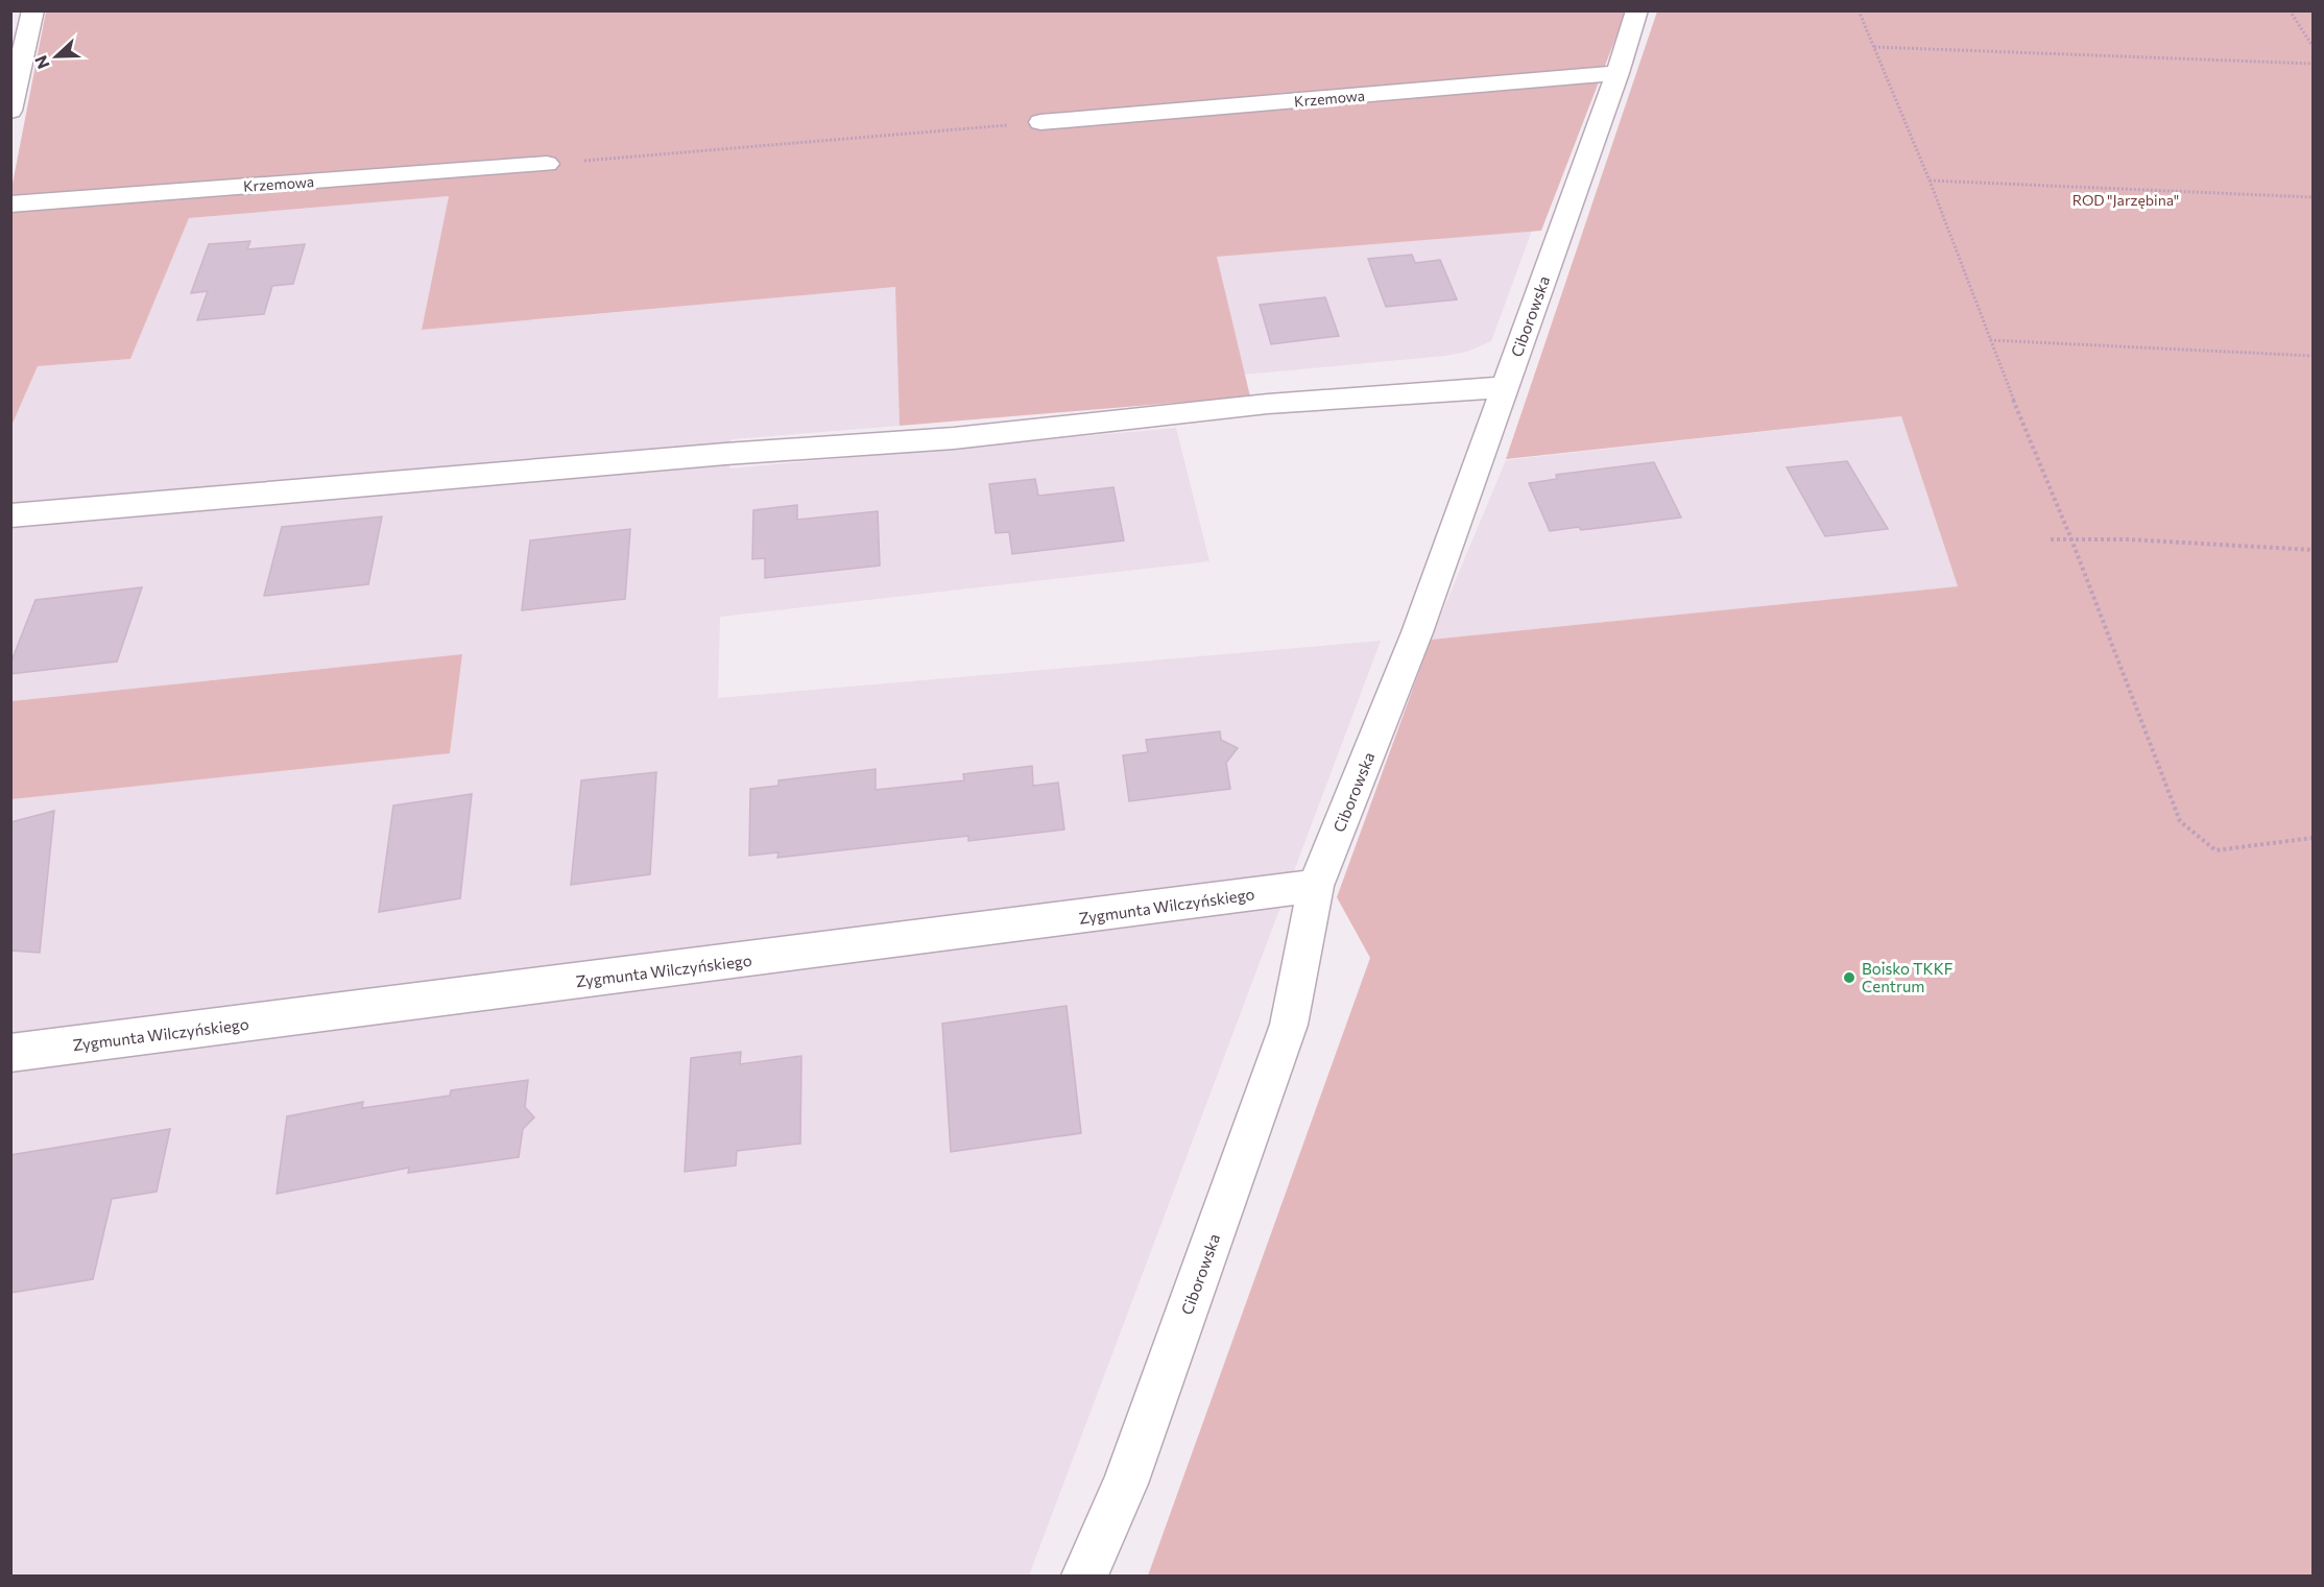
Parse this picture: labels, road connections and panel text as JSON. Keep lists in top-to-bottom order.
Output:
{
  "streets": {
    "street": ["Krzemowa", "Ciborowska", "Zygmunta Wilczyńskiego"]
  },
  "crossings": [
    ["Krzemowa", "Ciborowska"],
    ["Ciborowska", "Zygmunta Wilczyńskiego"]
  ],
  "parks": ["ROD \"Jarzębina\""],
  "places": ["Boisko TKKF Centrum"],
  "north": "left"
}
